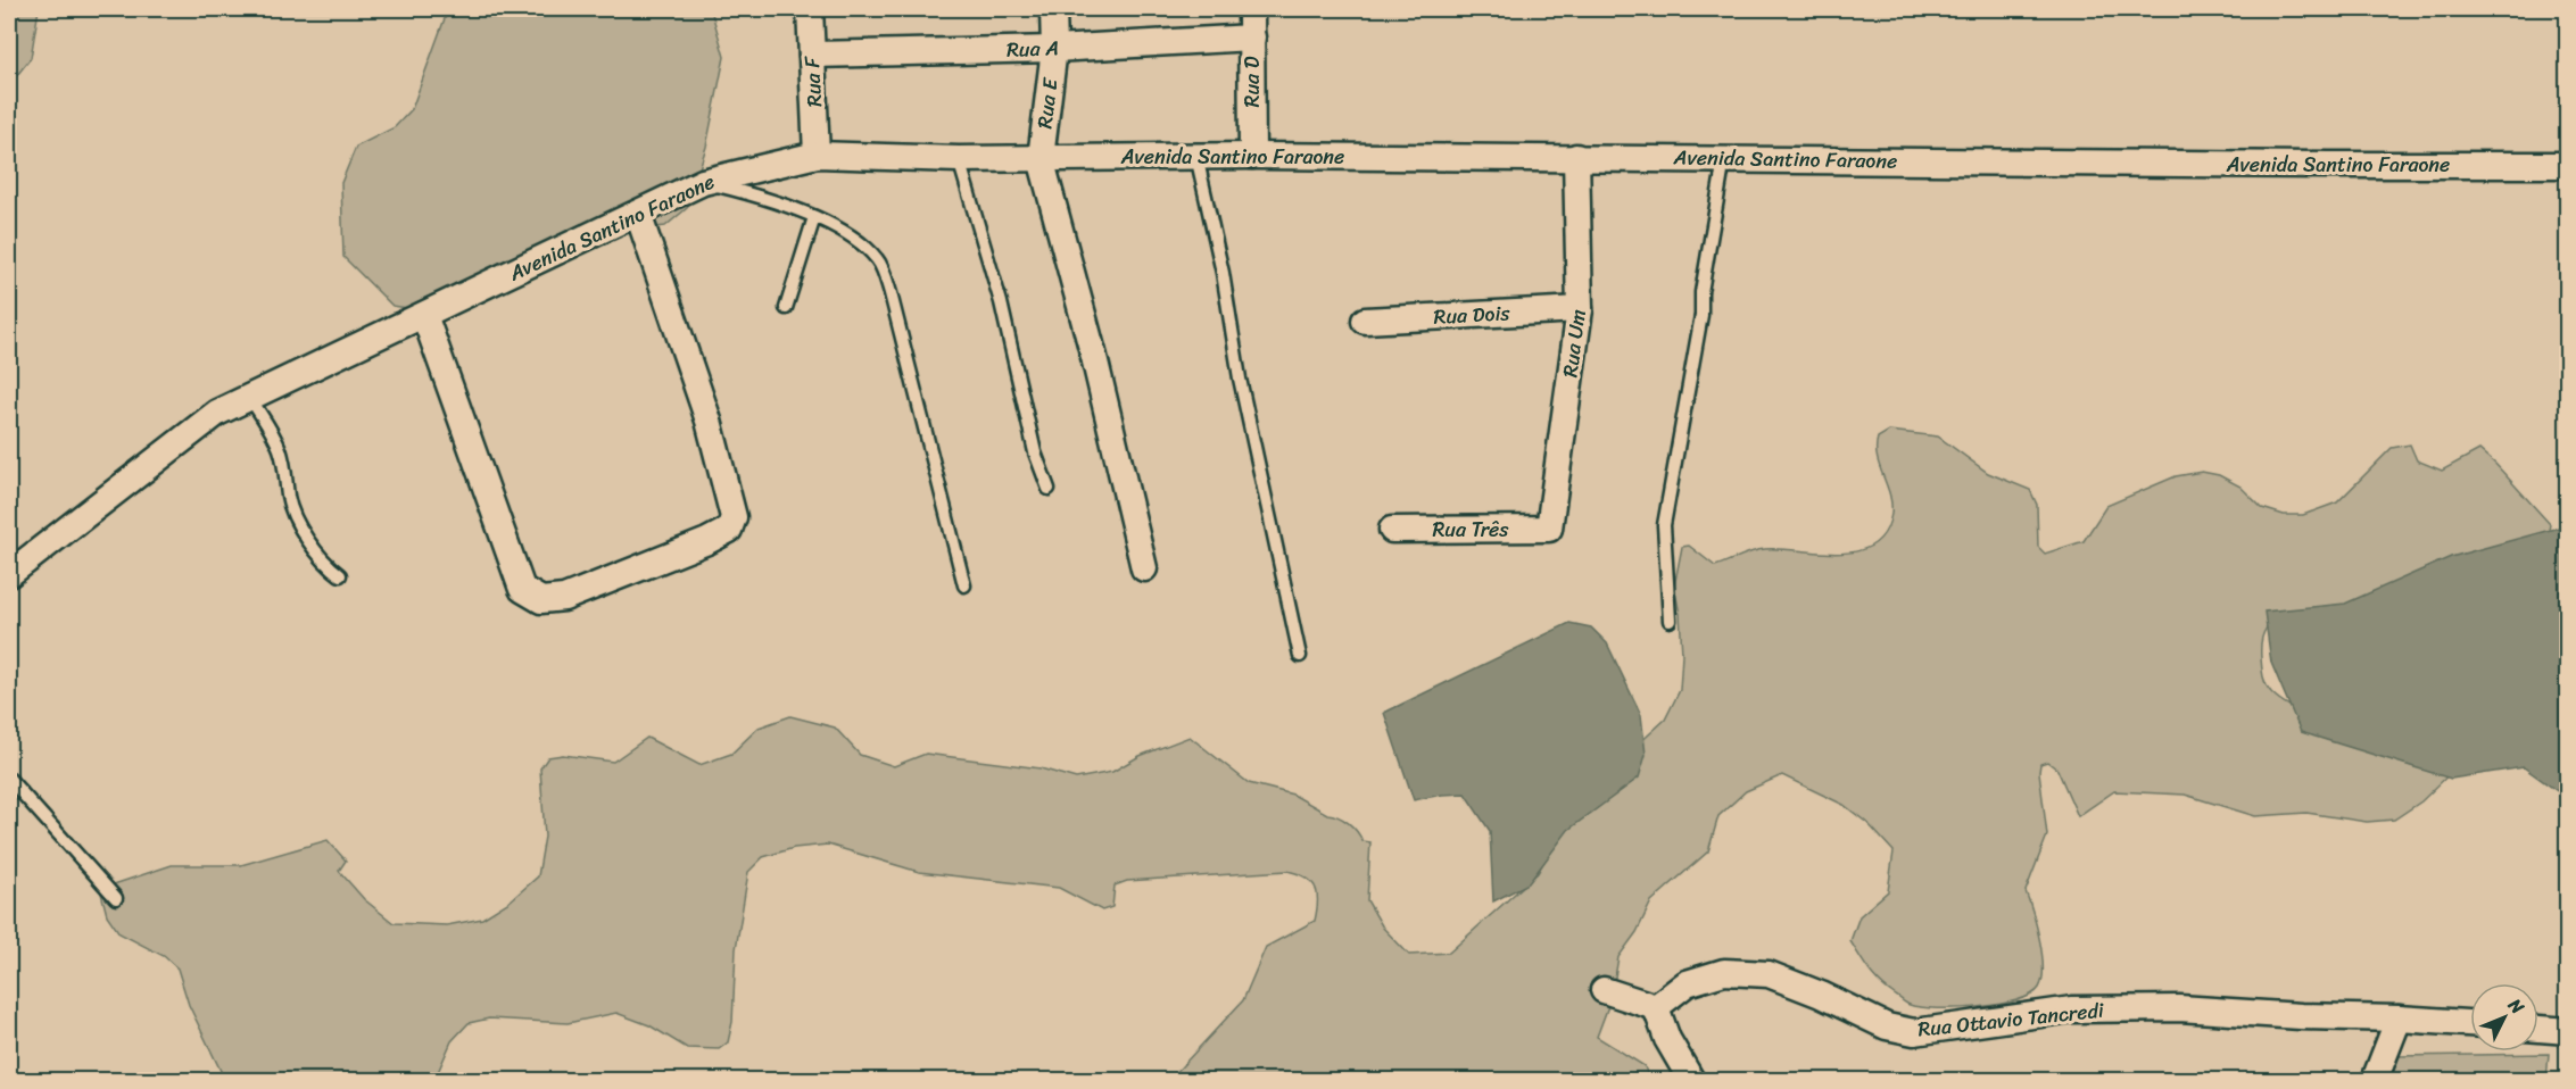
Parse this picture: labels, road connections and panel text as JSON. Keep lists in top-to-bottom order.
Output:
{
  "streets": {
    "street": [
      "Rua A",
      "Rua F",
      "Rua D",
      "Rua E",
      "Avenida Santino Faraone",
      "Rua Dois",
      "Rua Um",
      "Rua Três",
      "Rua Ottavio Tancredi"
    ]
  },
  "crossings": [
    ["Rua A", "Rua F"],
    ["Rua A", "Rua D"],
    ["Rua A", "Rua E"],
    ["Rua F", "Avenida Santino Faraone"],
    ["Rua D", "Avenida Santino Faraone"],
    ["Rua E", "Avenida Santino Faraone"],
    ["Avenida Santino Faraone", "Rua Um"],
    ["Rua Dois", "Rua Um"],
    ["Rua Um", "Rua Três"]
  ],
  "north": "top right"
}
